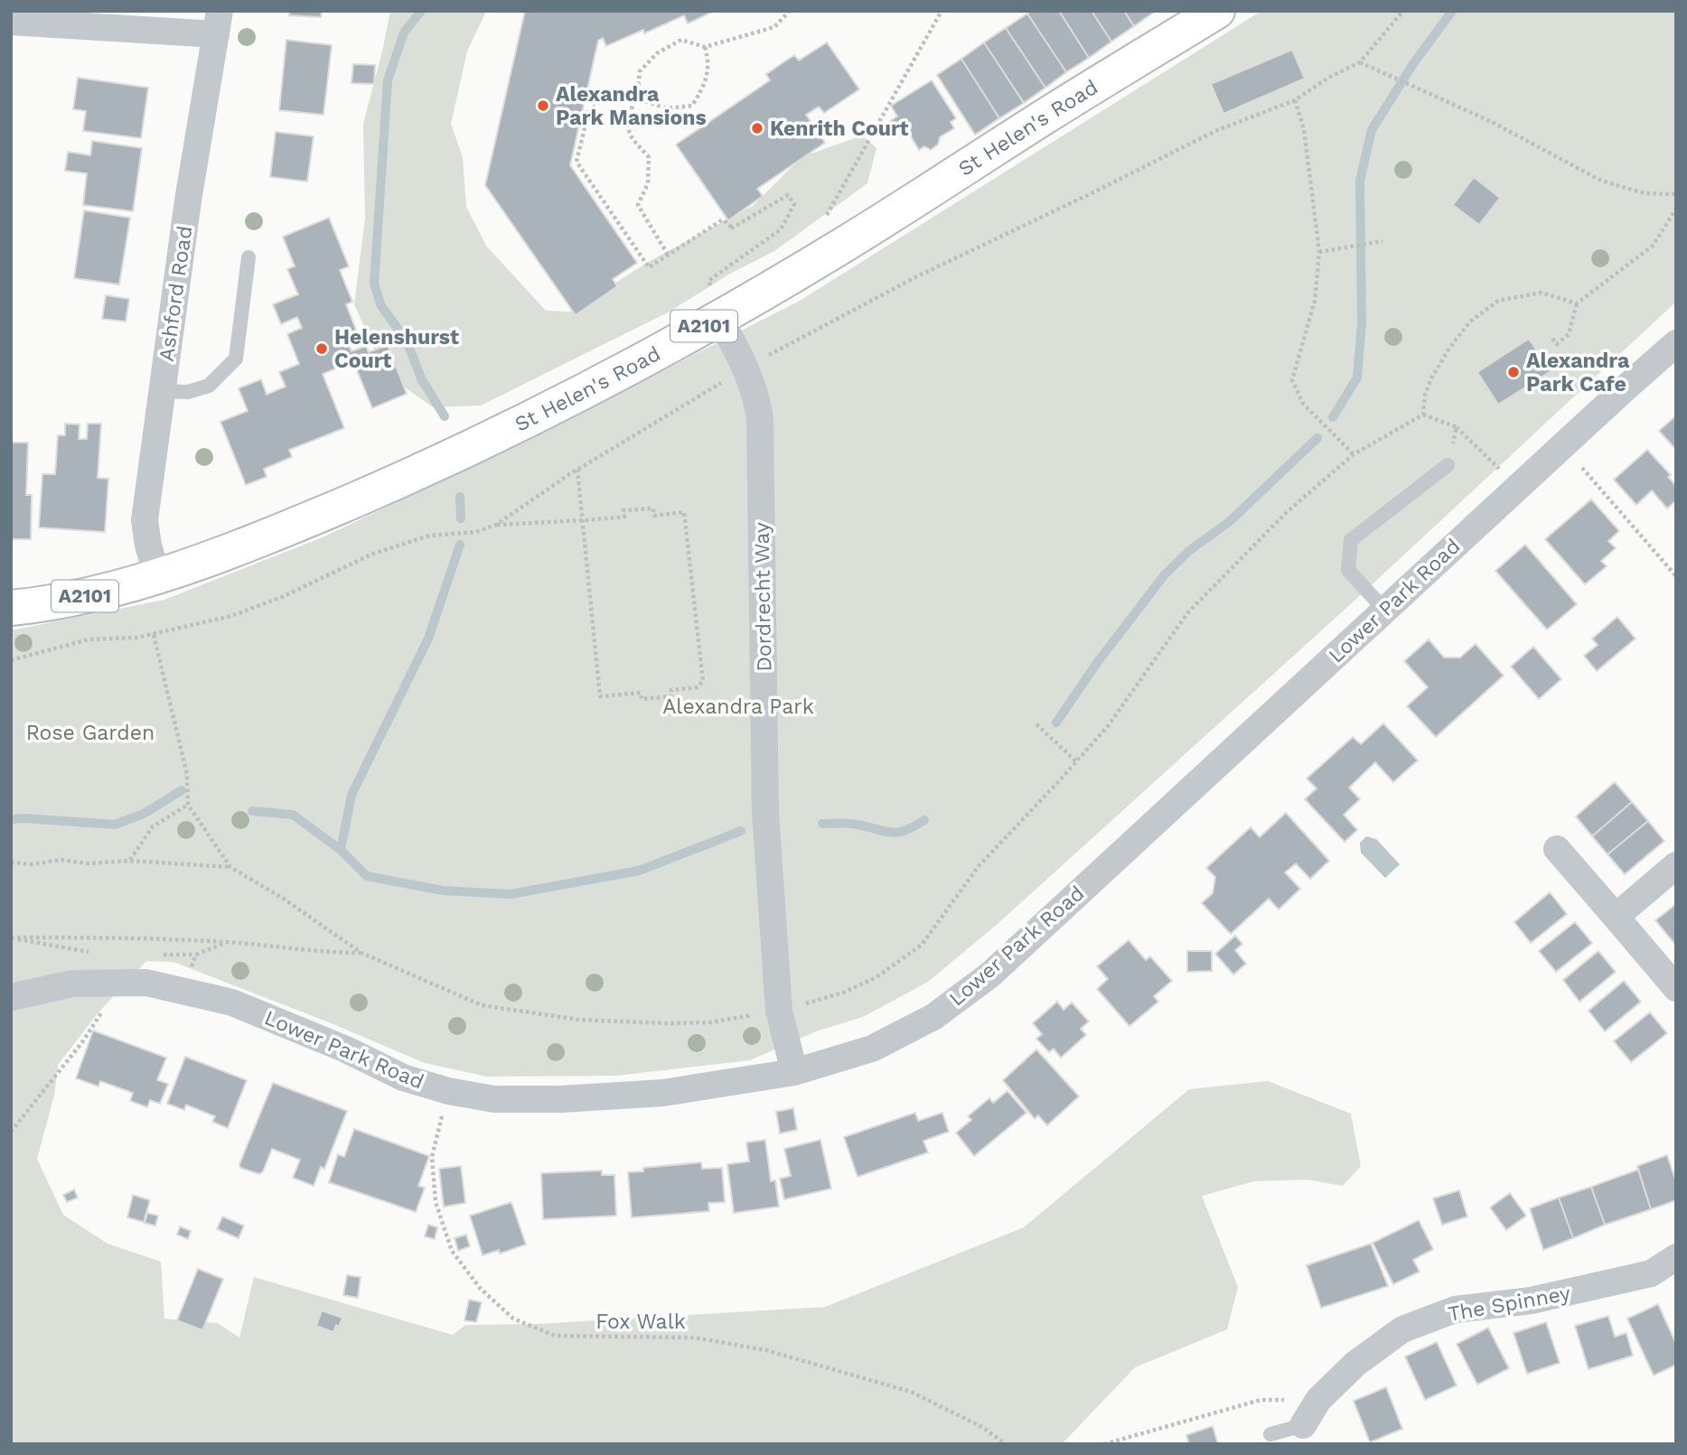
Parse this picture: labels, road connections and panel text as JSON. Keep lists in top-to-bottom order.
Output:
{
  "streets": {
    "main road": ["St Helen's Road", "A2101"],
    "street": [
      "Ashford Road",
      "Dordrecht Way",
      "Lower Park Road",
      "The Spinney"
    ],
    "path": ["Fox Walk"]
  },
  "crossings": [
    ["St Helen's Road", "Ashford Road"],
    ["St Helen's Road", "Dordrecht Way"],
    ["Dordrecht Way", "Lower Park Road"],
    ["Lower Park Road", "Fox Walk"]
  ],
  "parks": ["Alexandra Park", "Rose Garden"],
  "places": [
    "Alexandra Park Mansions",
    "Kenrith Court",
    "Helenshurst Court",
    "Alexandra Park Cafe"
  ]
}
